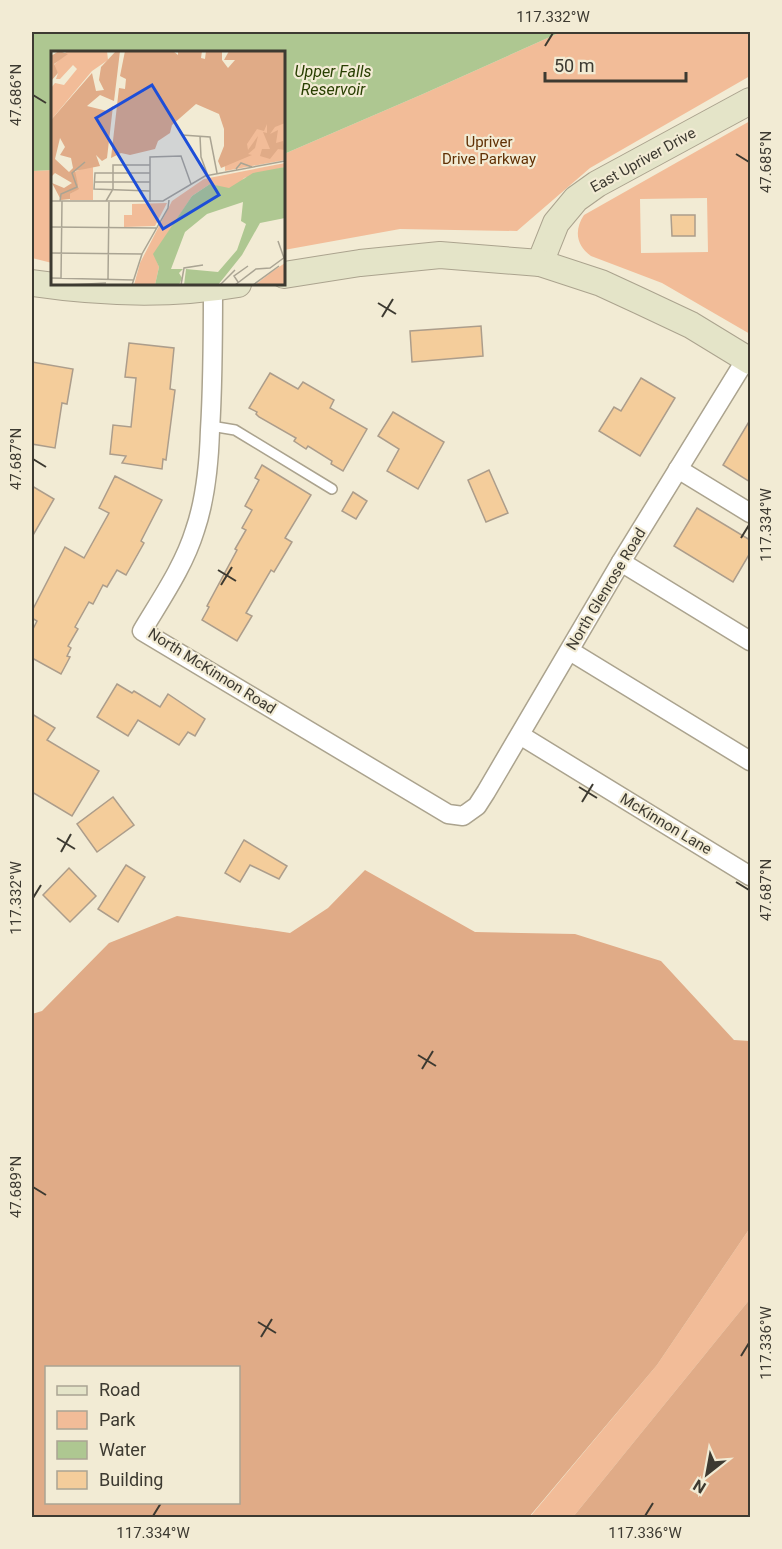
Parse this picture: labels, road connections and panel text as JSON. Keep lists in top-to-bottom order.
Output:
{
  "streets": {
    "main road": ["East Upriver Drive"],
    "street": ["North Glenrose Road", "North McKinnon Road", "McKinnon Lane"]
  },
  "crossings": [
    ["North Glenrose Road", "North McKinnon Road"],
    ["North Glenrose Road", "McKinnon Lane"]
  ],
  "water": ["Upper Falls Reservoir"],
  "parks": ["Upriver Drive Parkway"],
  "legend": [
    "Road",
    "Park",
    "Water",
    "Building"
  ],
  "scale_bar": "50 m",
  "north": "bottom left",
  "coordinates": [
    "117.332°W",
    "47.686°N",
    "47.685°N",
    "47.687°N",
    "117.334°W",
    "47.689°N",
    "117.336°W"
  ]
}
